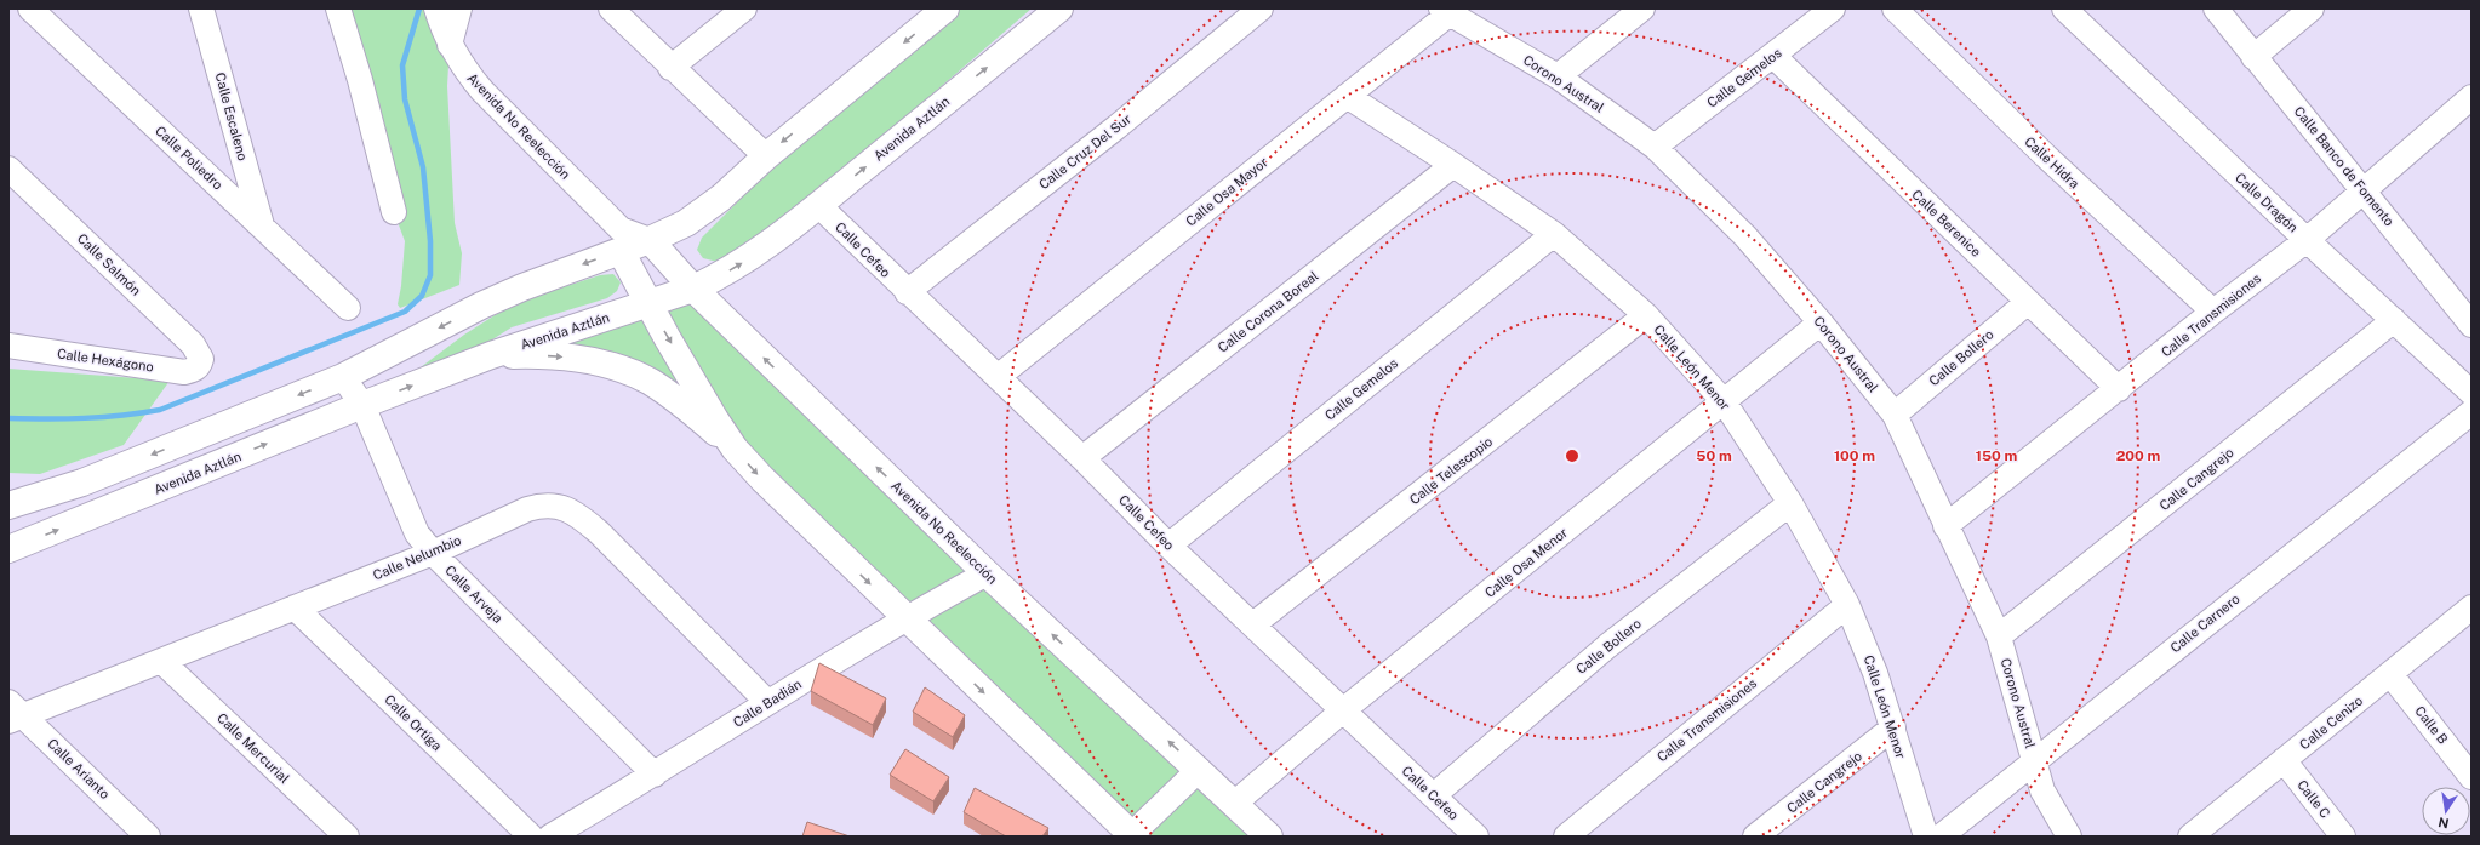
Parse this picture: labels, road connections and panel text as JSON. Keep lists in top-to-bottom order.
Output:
{
  "streets": {
    "main road": ["Avenida No Reelección", "Avenida Aztlán"],
    "street": [
      "Calle Gemelos",
      "Corono Austral",
      "Calle Escaleno",
      "Calle Cruz Del Sur",
      "Calle Poliedro",
      "Calle Hidra",
      "Calle Banco de Fomento",
      "Calle Osa Mayor",
      "Calle Dragón",
      "Calle Berenice",
      "Calle Cefeo",
      "Calle Salmón",
      "Calle Corona Boreal",
      "Calle Transmisiones",
      "Calle Bollero",
      "Calle Hexágono",
      "Calle León Menor",
      "Calle Telescopio",
      "Calle Cangrejo",
      "Calle Nelumbio",
      "Calle Osa Menor",
      "Calle Arveja",
      "Calle Carnero",
      "Calle Badián",
      "Calle Ortiga",
      "Calle Cenizo",
      "Calle B",
      "Calle Mercurial",
      "Calle Arianto",
      "Calle C"
    ]
  },
  "crossings": [
    ["Calle Gemelos", "Corono Austral"],
    ["Calle Gemelos", "Calle Berenice"],
    ["Calle Gemelos", "Calle Cefeo"],
    ["Calle Gemelos", "Calle León Menor"],
    ["Corono Austral", "Calle Osa Mayor"],
    ["Corono Austral", "Calle Transmisiones"],
    ["Corono Austral", "Calle Bollero"],
    ["Corono Austral", "Calle Cangrejo"],
    ["Corono Austral", "Calle Osa Menor"],
    ["Corono Austral", "Calle Carnero"],
    ["Calle Escaleno", "Calle Poliedro"],
    ["Avenida No Reelección", "Avenida Aztlán"],
    ["Avenida No Reelección", "Calle Osa Menor"],
    ["Avenida No Reelección", "Calle Badián"],
    ["Avenida Aztlán", "Calle Cefeo"],
    ["Avenida Aztlán", "Calle Arveja"],
    ["Calle Cruz Del Sur", "Calle Cefeo"],
    ["Calle Hidra", "Calle Transmisiones"],
    ["Calle Banco de Fomento", "Calle Transmisiones"],
    ["Calle Osa Mayor", "Calle Cefeo"],
    ["Calle Osa Mayor", "Calle León Menor"],
    ["Calle Dragón", "Calle Transmisiones"],
    ["Calle Dragón", "Calle Cangrejo"],
    ["Calle Berenice", "Calle Transmisiones"],
    ["Calle Berenice", "Calle Bollero"],
    ["Calle Cefeo", "Calle Corona Boreal"],
    ["Calle Cefeo", "Calle Bollero"],
    ["Calle Cefeo", "Calle Telescopio"],
    ["Calle Cefeo", "Calle Osa Menor"],
    ["Calle Salmón", "Calle Hexágono"],
    ["Calle Corona Boreal", "Calle León Menor"],
    ["Calle Transmisiones", "Calle León Menor"],
    ["Calle Bollero", "Calle León Menor"],
    ["Calle León Menor", "Calle Telescopio"],
    ["Calle León Menor", "Calle Cangrejo"],
    ["Calle León Menor", "Calle Osa Menor"],
    ["Calle Nelumbio", "Calle Arveja"],
    ["Calle Nelumbio", "Calle Badián"],
    ["Calle Nelumbio", "Calle Ortiga"],
    ["Calle Nelumbio", "Calle Mercurial"],
    ["Calle Nelumbio", "Calle Arianto"],
    ["Calle Arveja", "Calle Badián"],
    ["Calle Cenizo", "Calle B"],
    ["Calle Cenizo", "Calle C"]
  ],
  "north": "bottom",
  "rings": [
    "50 m",
    "100 m",
    "150 m",
    "200 m"
  ]
}
